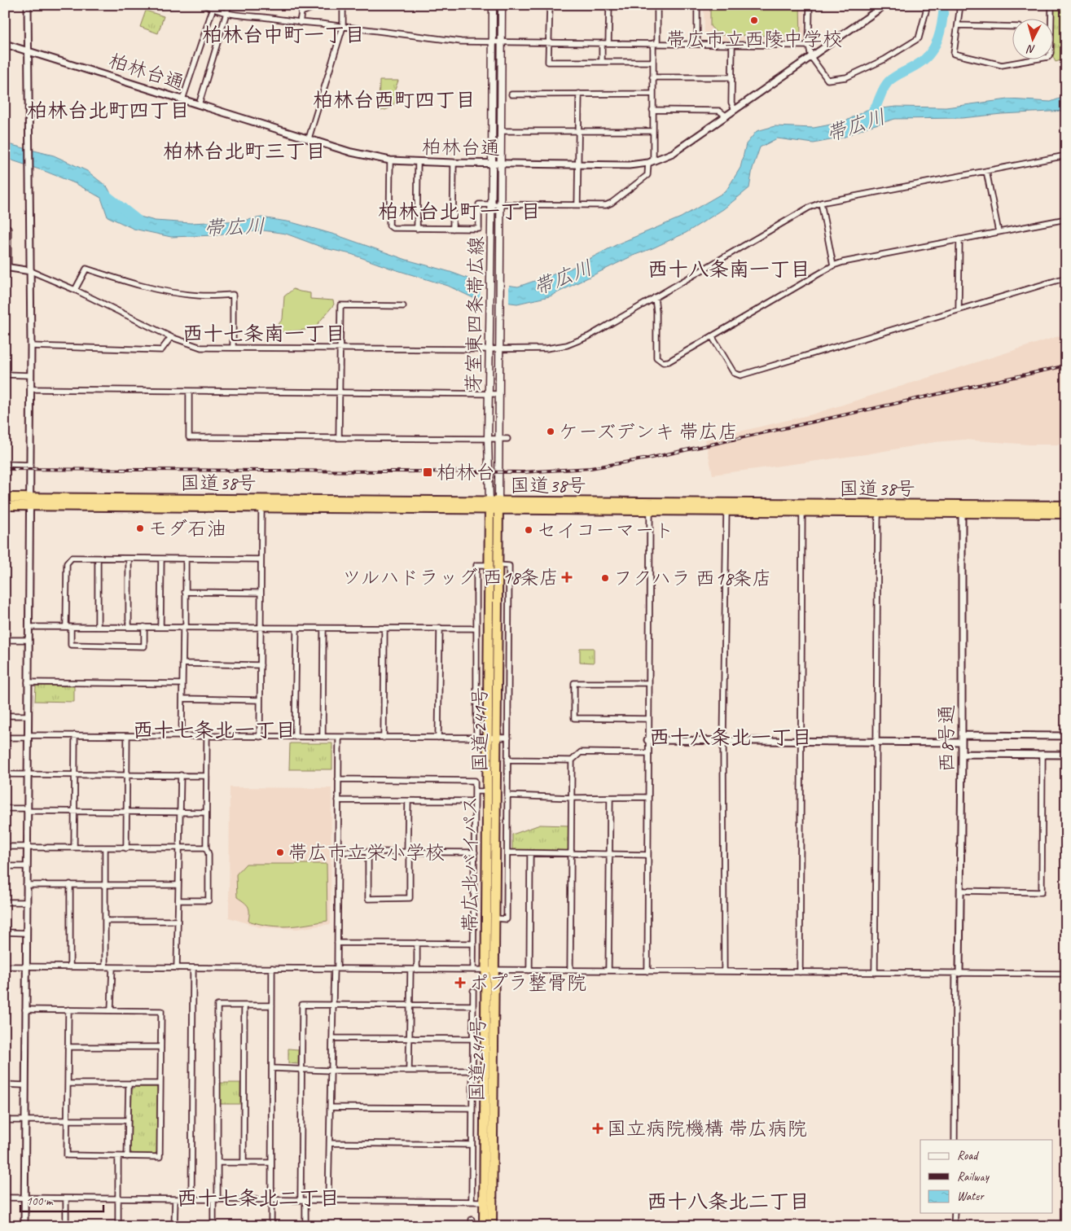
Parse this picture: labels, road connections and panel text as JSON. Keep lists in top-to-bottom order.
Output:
{
  "streets": {
    "highway": ["国道38号", "国道241号", "帯広北バイパス"],
    "main road": ["芽室東四条帯広線"],
    "street": ["柏林台通", "西8号通"]
  },
  "crossings": [
    ["柏林台通", "芽室東四条帯広線"],
    ["芽室東四条帯広線", "国道38号"],
    ["芽室東四条帯広線", "国道241号"],
    ["芽室東四条帯広線", "帯広北バイパス"],
    ["国道38号", "国道241号"],
    ["国道38号", "西8号通"],
    ["国道38号", "帯広北バイパス"],
    ["国道241号", "帯広北バイパス"]
  ],
  "districts": [
    "柏林台中町一丁目",
    "柏林台西町四丁目",
    "柏林台北町四丁目",
    "柏林台北町三丁目",
    "柏林台北町一丁目",
    "西十八条南一丁目",
    "西十七条南一丁目",
    "西十七条北一丁目",
    "西十八条北一丁目",
    "西十七条北二丁目",
    "西十八条北二丁目"
  ],
  "water": ["帯広川"],
  "places": {
    "other": [
      "帯広市立西陵中学校",
      "ケーズデンキ 帯広店",
      "モダ石油",
      "セイコーマート",
      "フクハラ 西18条店",
      "帯広市立栄小学校"
    ],
    "transit": ["柏林台"],
    "health": ["ツルハドラッグ 西18条店", "ポプラ整骨院", "国立病院機構 帯広病院"]
  },
  "legend": ["Road", "Railway", "Water"],
  "scale_bar": "100 m",
  "north": "bottom"
}
